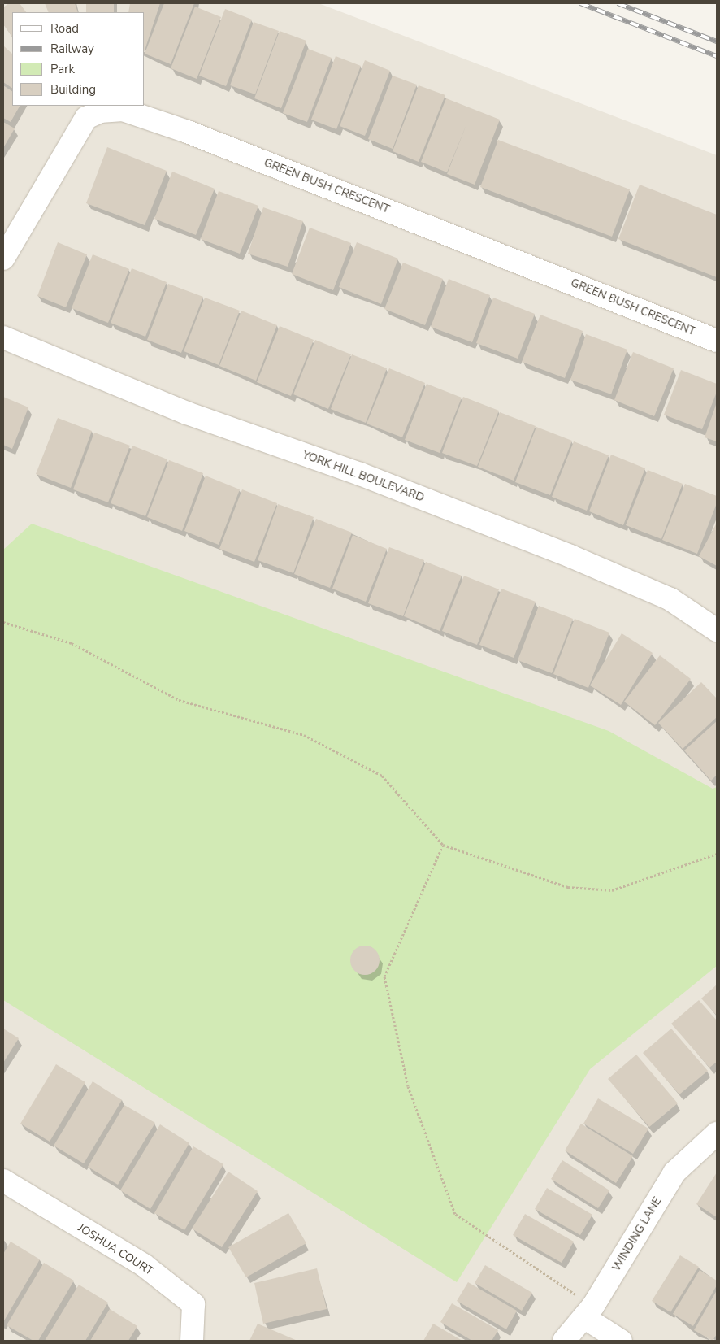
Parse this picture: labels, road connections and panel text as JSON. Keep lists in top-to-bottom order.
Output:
{
  "streets": {
    "street": [
      "GREEN BUSH CRESCENT",
      "YORK HILL BOULEVARD",
      "WINDING LANE",
      "JOSHUA COURT"
    ]
  },
  "legend": [
    "Road",
    "Railway",
    "Park",
    "Building"
  ]
}
